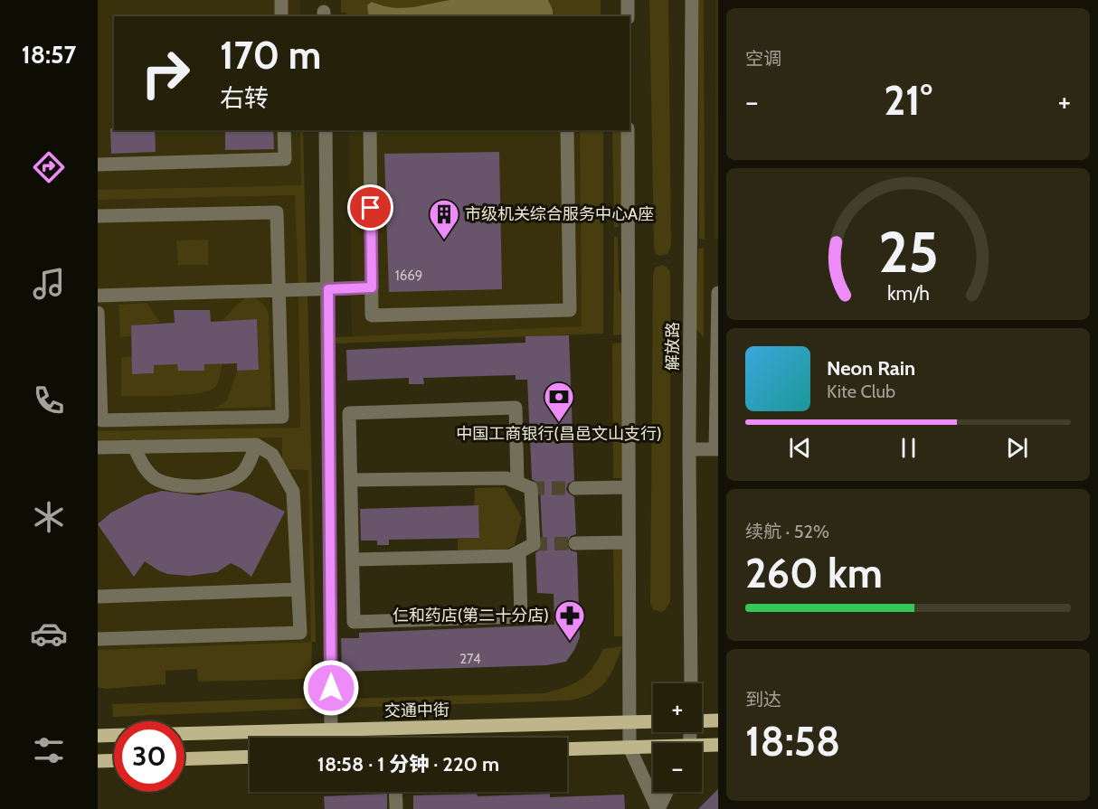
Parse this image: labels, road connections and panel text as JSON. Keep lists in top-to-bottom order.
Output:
{
  "streets": {
    "main road": ["交通中街"],
    "street": ["解放路"]
  },
  "places": {
    "building": ["市级机关综合服务中心A座"],
    "bank": ["中国工商银行(昌邑文山支行)"],
    "pharmacy": ["仁和药店(第二十分店)"]
  },
  "house_numbers": ["1669", "274"],
  "page": {
    "tabs": "18:57",
    "tile": [
      "空调",
      ["续航 · 52%", "260 km"],
      ["到达", "18:58"]
    ],
    "turn": ["170 m", "右转"],
    "heat": ["−", "21°", "+"],
    "song": ["Neon Rain", "Kite Club"],
    "map_buttons": ["+", "−"],
    "limit": "30",
    "trip": "18:58 · 1 分钟 · 220 m",
    "gauge": ["25", "km/h"]
  }
}
